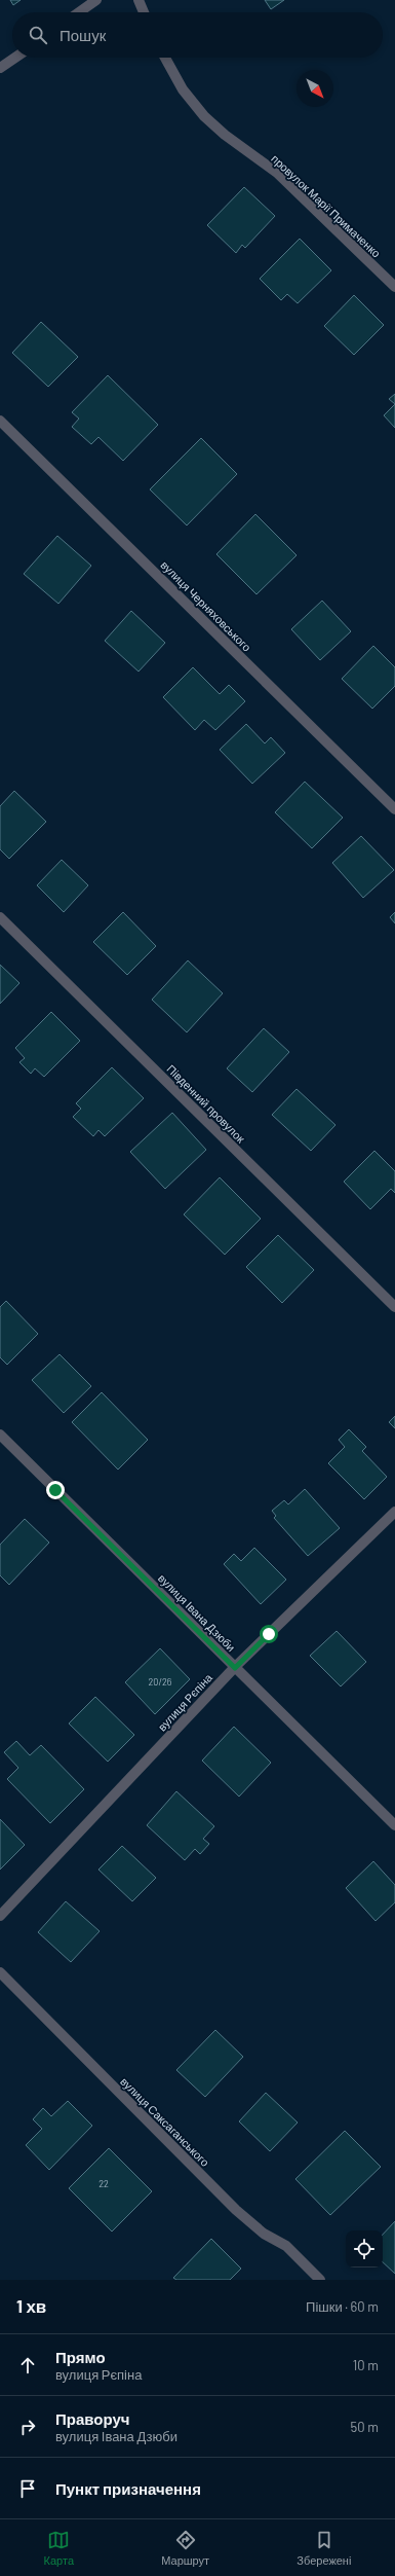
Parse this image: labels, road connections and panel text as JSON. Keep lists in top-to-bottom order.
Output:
{
  "streets": {
    "street": [
      "провулок Марії Примаченко",
      "вулиця Черняховського",
      "Південний провулок",
      "вулиця Івана Дзюби",
      "вулиця Рєпіна",
      "вулиця Саксаганського"
    ]
  },
  "crossings": [
    ["вулиця Івана Дзюби", "вулиця Рєпіна"]
  ],
  "house_numbers": ["20/26", "22"],
  "north": "bottom right",
  "page": {
    "search": "Пошук",
    "heading": ["1 хв", "Пішки · 60 m"],
    "list": [
      ["Прямо", "вулиця Рєпіна", "10 m"],
      ["Праворуч", "вулиця Івана Дзюби", "50 m"],
      "Пункт призначення"
    ],
    "nav": ["Карта", "Маршрут", "Збережені"]
  }
}
